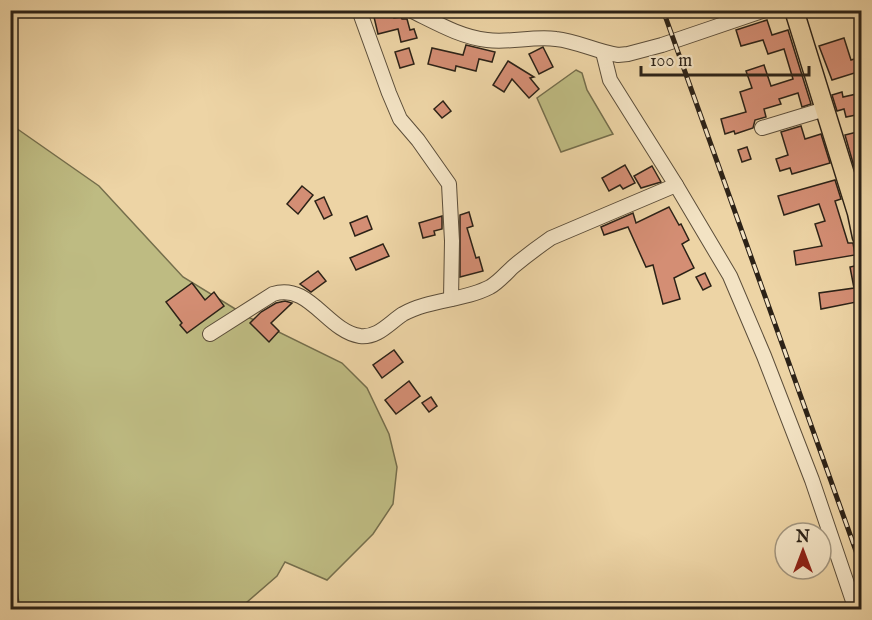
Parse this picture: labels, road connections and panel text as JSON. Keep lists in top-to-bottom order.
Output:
{
  "scale_bar": "100 m",
  "north": "top"
}
